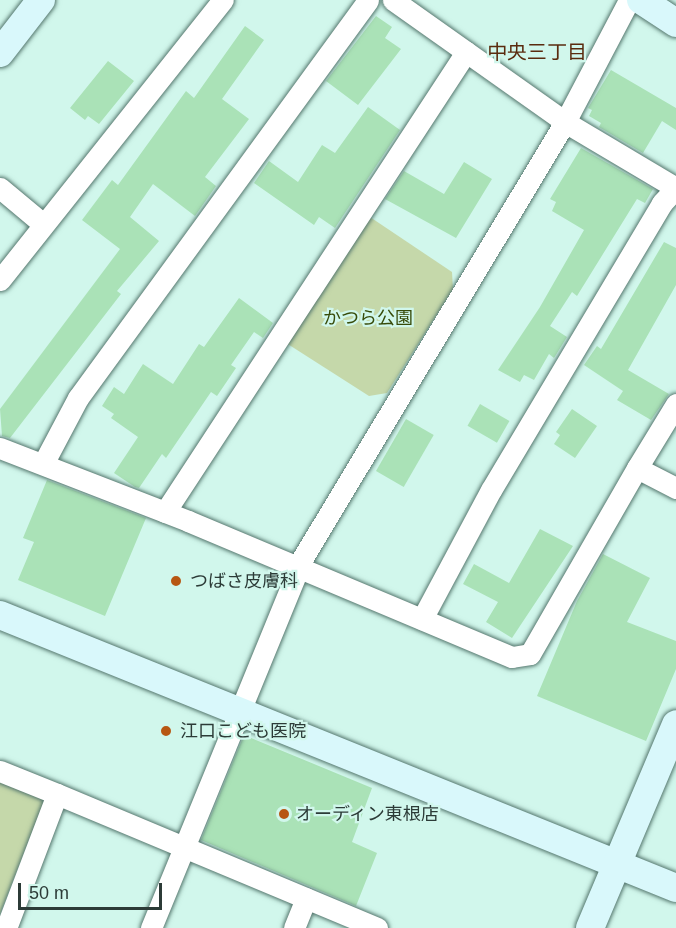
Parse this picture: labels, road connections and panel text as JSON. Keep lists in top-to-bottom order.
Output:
{
  "districts": ["中央三丁目"],
  "parks": ["かつら公園"],
  "places": ["つばさ皮膚科", "江口こども医院", "オーディン東根店"],
  "scale_bar": "50 m"
}
